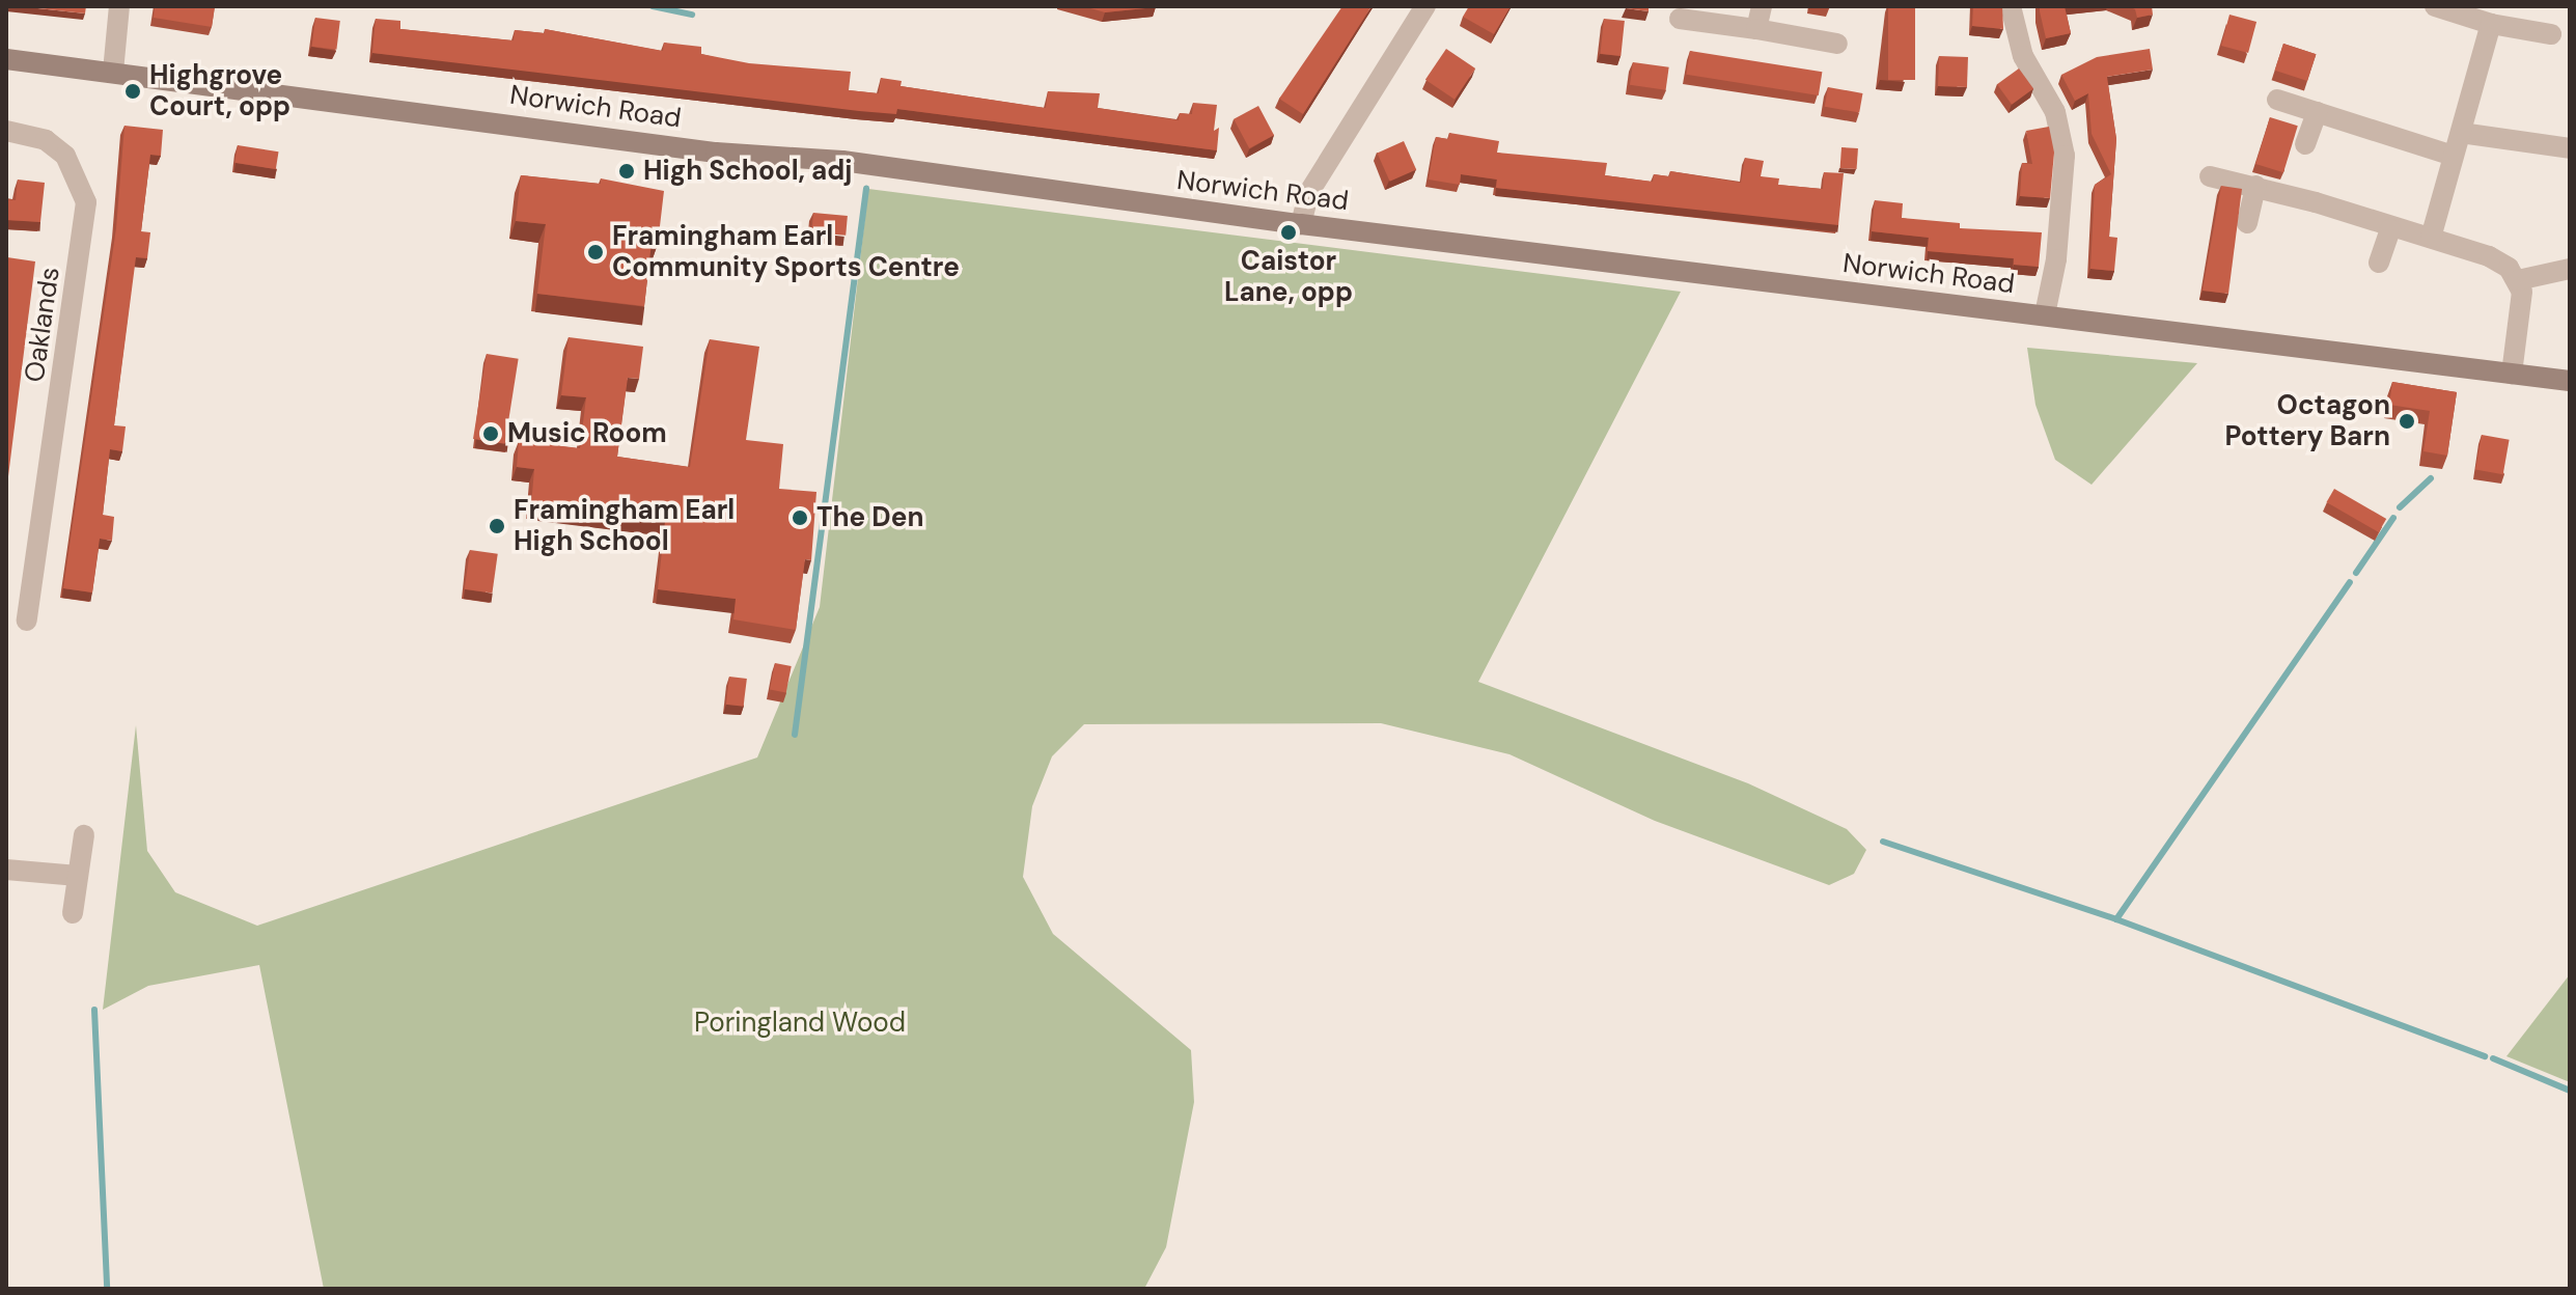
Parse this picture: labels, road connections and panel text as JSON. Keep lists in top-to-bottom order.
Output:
{
  "streets": {
    "main road": ["Norwich Road"],
    "street": ["Oaklands"]
  },
  "parks": ["Poringland Wood"],
  "places": [
    "Highgrove Court, opp",
    "High School, adj",
    "Caistor Lane, opp",
    "Framingham Earl Community Sports Centre",
    "Octagon Pottery Barn",
    "Music Room",
    "The Den",
    "Framingham Earl High School"
  ]
}
